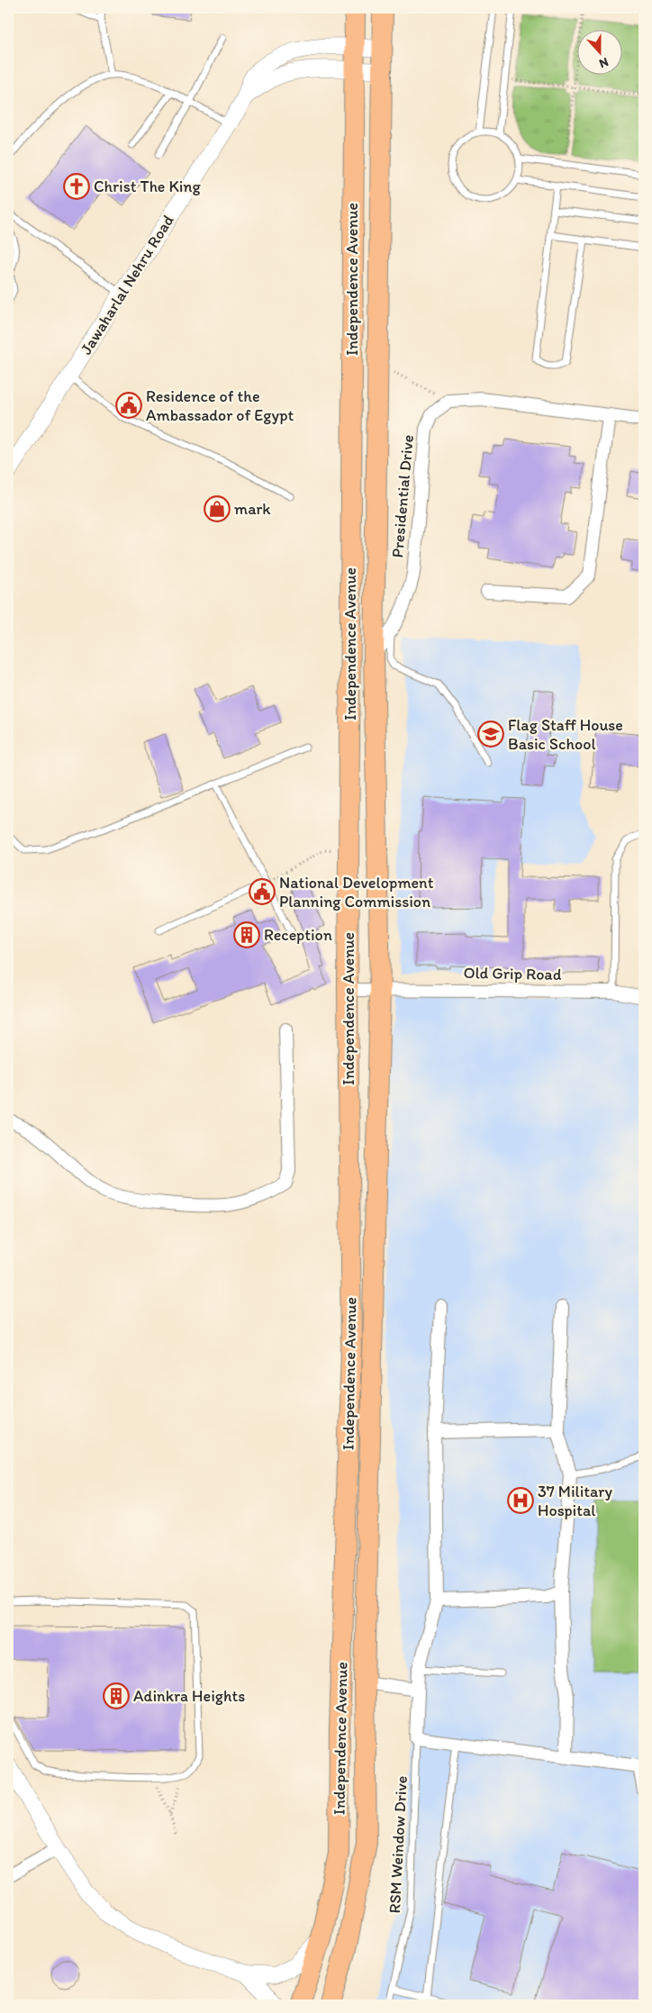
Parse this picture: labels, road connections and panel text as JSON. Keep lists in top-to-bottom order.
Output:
{
  "streets": {
    "highway": ["Independence Avenue"],
    "street": ["Jawaharlal Nehru Road", "Presidential Drive", "Old Grip Road"],
    "lane": ["RSM Weindow Drive"]
  },
  "crossings": [
    ["Independence Avenue", "Jawaharlal Nehru Road"],
    ["Independence Avenue", "Presidential Drive"],
    ["Independence Avenue", "Old Grip Road"]
  ],
  "places": {
    "church": ["Christ The King"],
    "public building": ["Residence of the Ambassador of Egypt", "National Development Planning Commission"],
    "shop": ["mark"],
    "school or university": ["Flag Staff House Basic School"],
    "building": ["Reception", "Adinkra Heights"],
    "hospital": ["37 Military Hospital"]
  },
  "north": "bottom"
}
